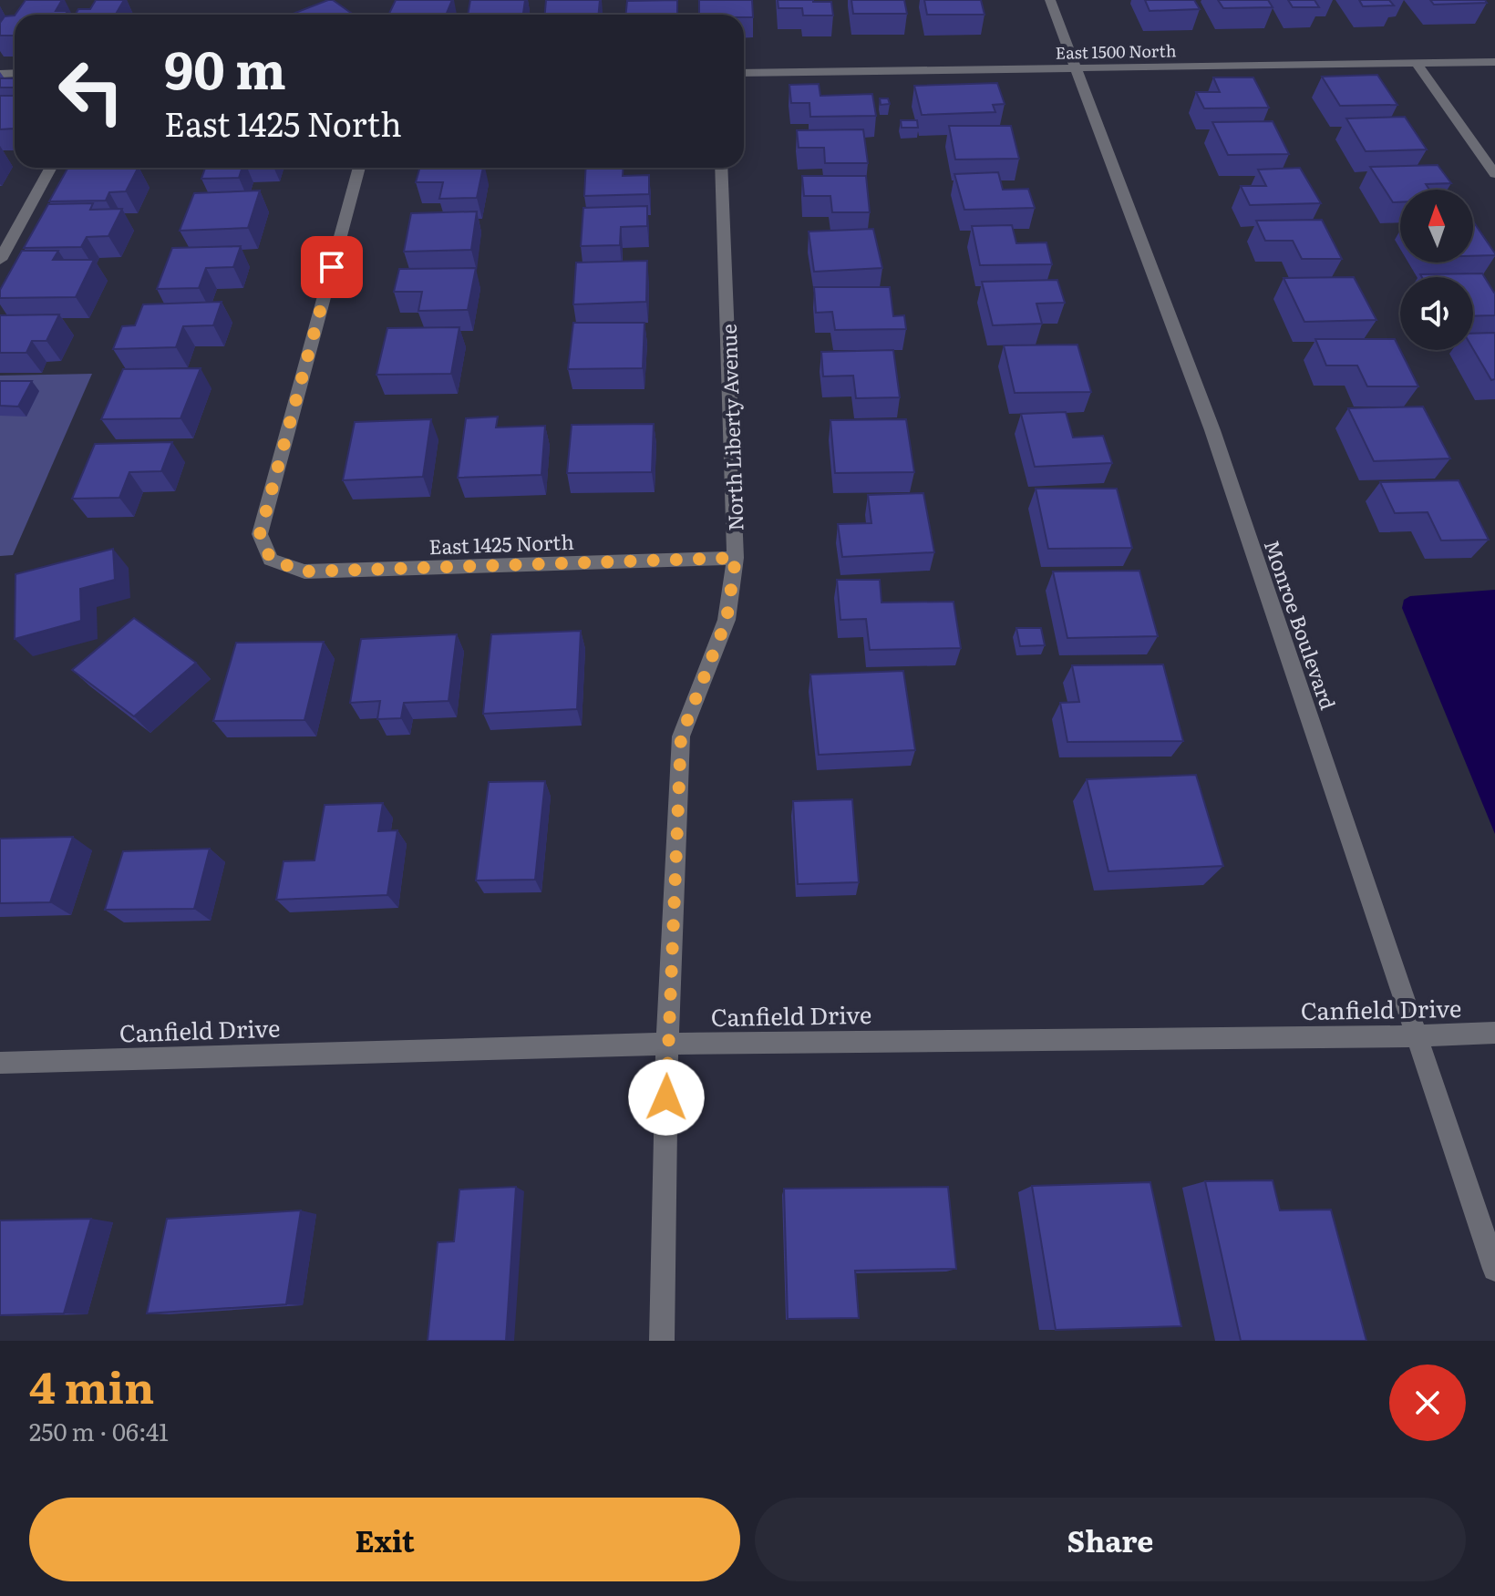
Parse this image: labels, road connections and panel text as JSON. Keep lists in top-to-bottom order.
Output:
{
  "streets": {
    "street": [
      "East 1500 North",
      "North Liberty Avenue",
      "East 1425 North",
      "Monroe Boulevard",
      "Canfield Drive"
    ]
  },
  "crossings": [
    ["East 1500 North", "Monroe Boulevard"],
    ["North Liberty Avenue", "East 1425 North"],
    ["North Liberty Avenue", "Canfield Drive"],
    ["Monroe Boulevard", "Canfield Drive"]
  ],
  "north": "top",
  "page": {
    "turn": ["90 m", "East 1425 North"],
    "heading": ["4 min", "250 m · 06:41"],
    "buttons": ["Exit", "Share"]
  }
}
